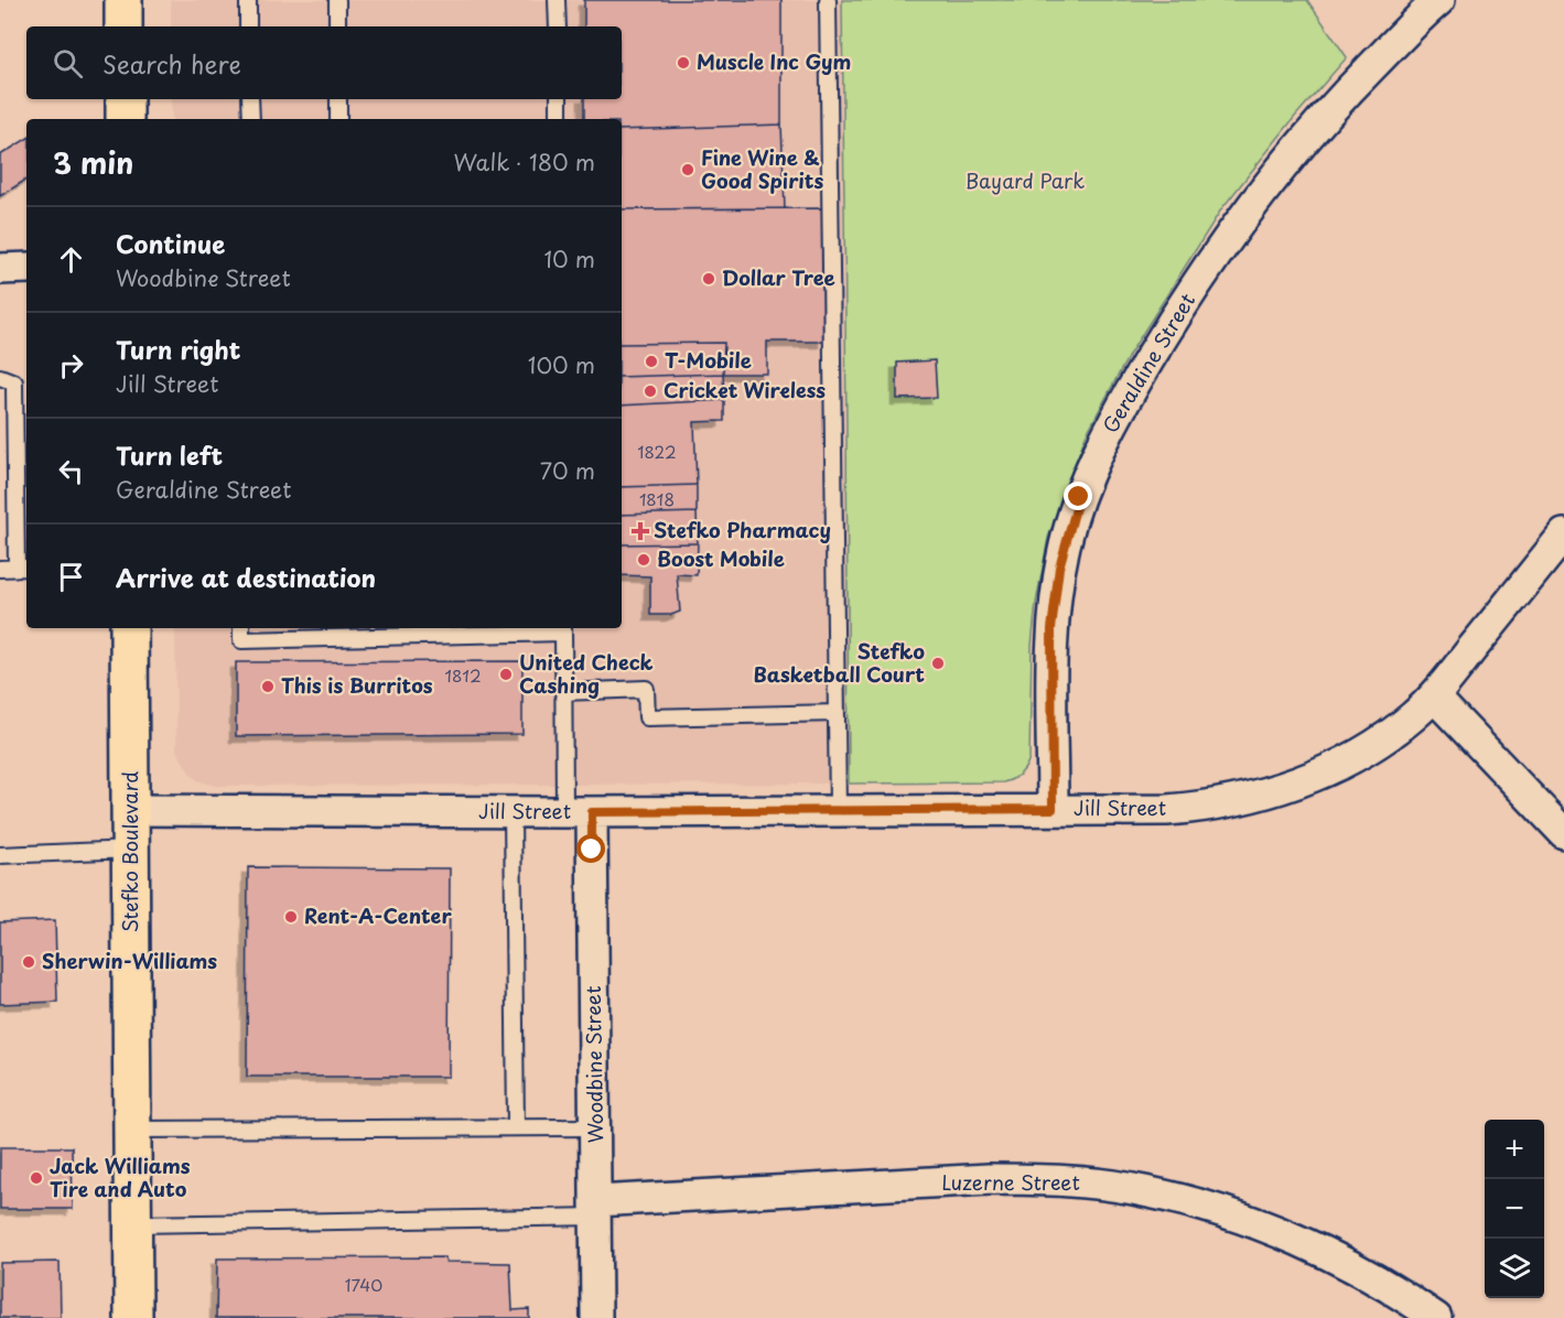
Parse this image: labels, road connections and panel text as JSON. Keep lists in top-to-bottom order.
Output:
{
  "streets": {
    "main road": ["Stefko Boulevard"],
    "street": [
      "Geraldine Street",
      "Jill Street",
      "Woodbine Street",
      "Luzerne Street"
    ]
  },
  "crossings": [
    ["Geraldine Street", "Jill Street"],
    ["Jill Street", "Stefko Boulevard"],
    ["Jill Street", "Woodbine Street"],
    ["Woodbine Street", "Luzerne Street"]
  ],
  "parks": ["Bayard Park"],
  "places": {
    "other": [
      "Muscle Inc Gym",
      "Fine Wine & Good Spirits",
      "Dollar Tree",
      "T-Mobile",
      "Cricket Wireless",
      "Boost Mobile",
      "Stefko Basketball Court",
      "United Check Cashing",
      "This is Burritos",
      "Rent-A-Center",
      "Sherwin-Williams",
      "Jack Williams Tire and Auto"
    ],
    "health": ["Stefko Pharmacy"]
  },
  "house_numbers": [
    "1822",
    "1818",
    "1812",
    "1740"
  ],
  "page": {
    "search": "Search here",
    "heading": ["3 min", "Walk · 180 m"],
    "list": [
      ["Continue", "Woodbine Street", "10 m"],
      ["Turn right", "Jill Street", "100 m"],
      ["Turn left", "Geraldine Street", "70 m"],
      "Arrive at destination"
    ],
    "map_buttons": ["+", "−"]
  }
}
